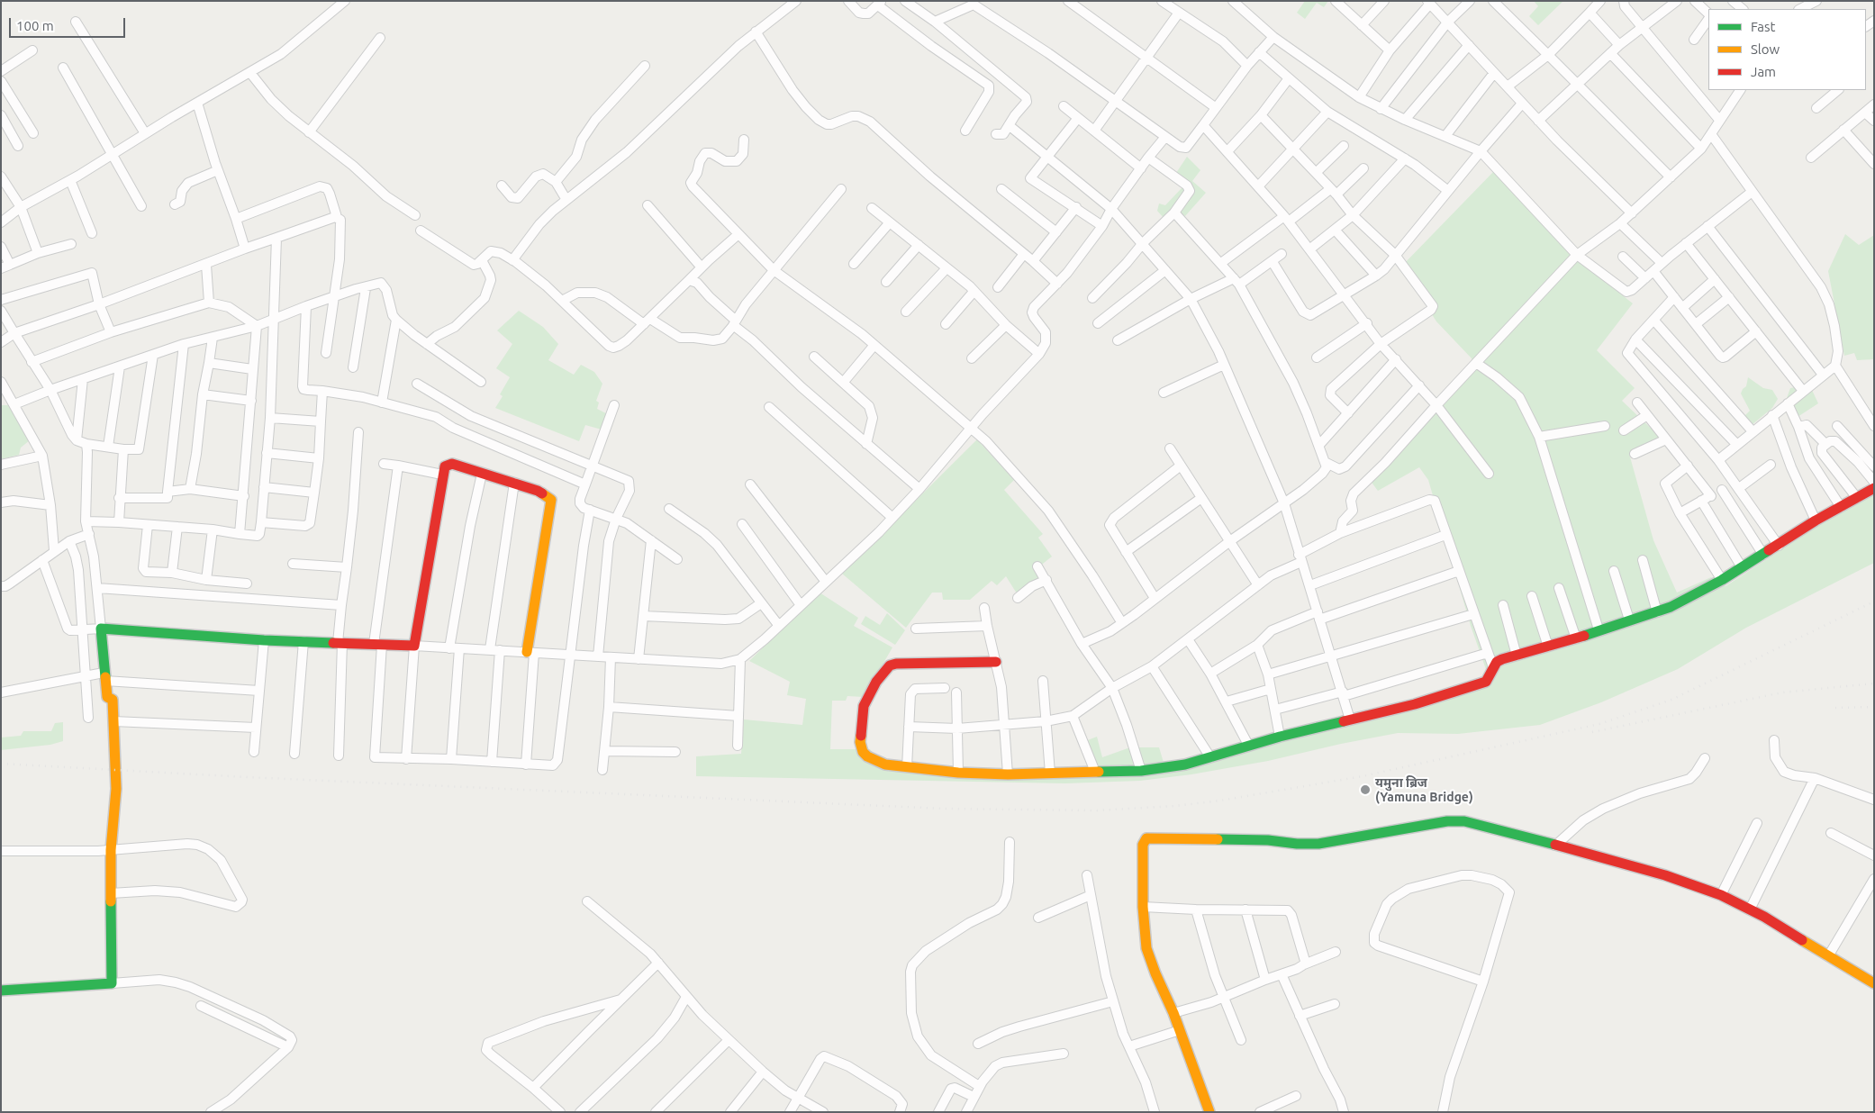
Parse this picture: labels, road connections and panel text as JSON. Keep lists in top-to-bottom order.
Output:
{
  "places": ["यमुना ब्रिज (Yamuna Bridge)"],
  "legend": ["Fast", "Slow", "Jam"],
  "scale_bar": "100 m"
}
